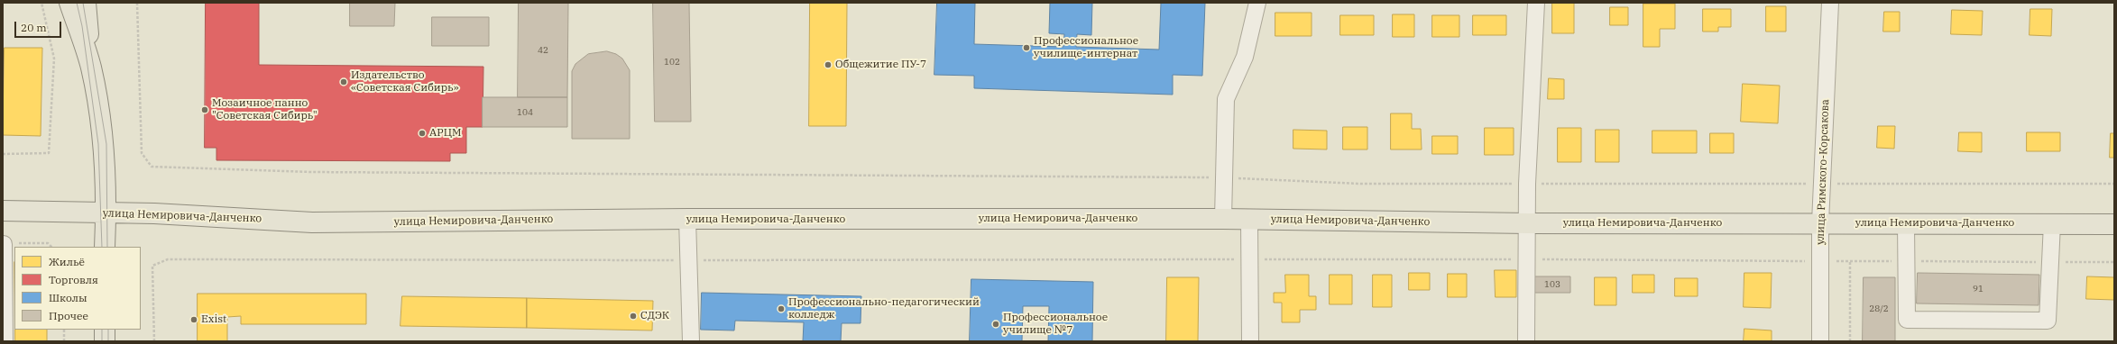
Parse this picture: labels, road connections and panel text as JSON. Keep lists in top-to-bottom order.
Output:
{
  "streets": {
    "main road": ["улица Немировича-Данченко"],
    "street": ["улица Римского-Корсакова"]
  },
  "crossings": [
    ["улица Римского-Корсакова", "улица Немировича-Данченко"]
  ],
  "places": [
    "Профессиональное училище-интернат",
    "Общежитие ПУ-7",
    "Издательство «Советская Сибирь»",
    "Мозаичное панно \"Советская Сибирь\"",
    "АРЦМ",
    "Профессионально-педагогический колледж",
    "СДЭК",
    "Exist",
    "Профессиональное училище №7"
  ],
  "house_numbers": [
    "42",
    "102",
    "104",
    "103",
    "91",
    "28/2"
  ],
  "legend": [
    "Жильё",
    "Торговля",
    "Школы",
    "Прочее"
  ],
  "scale_bar": "20 m"
}
